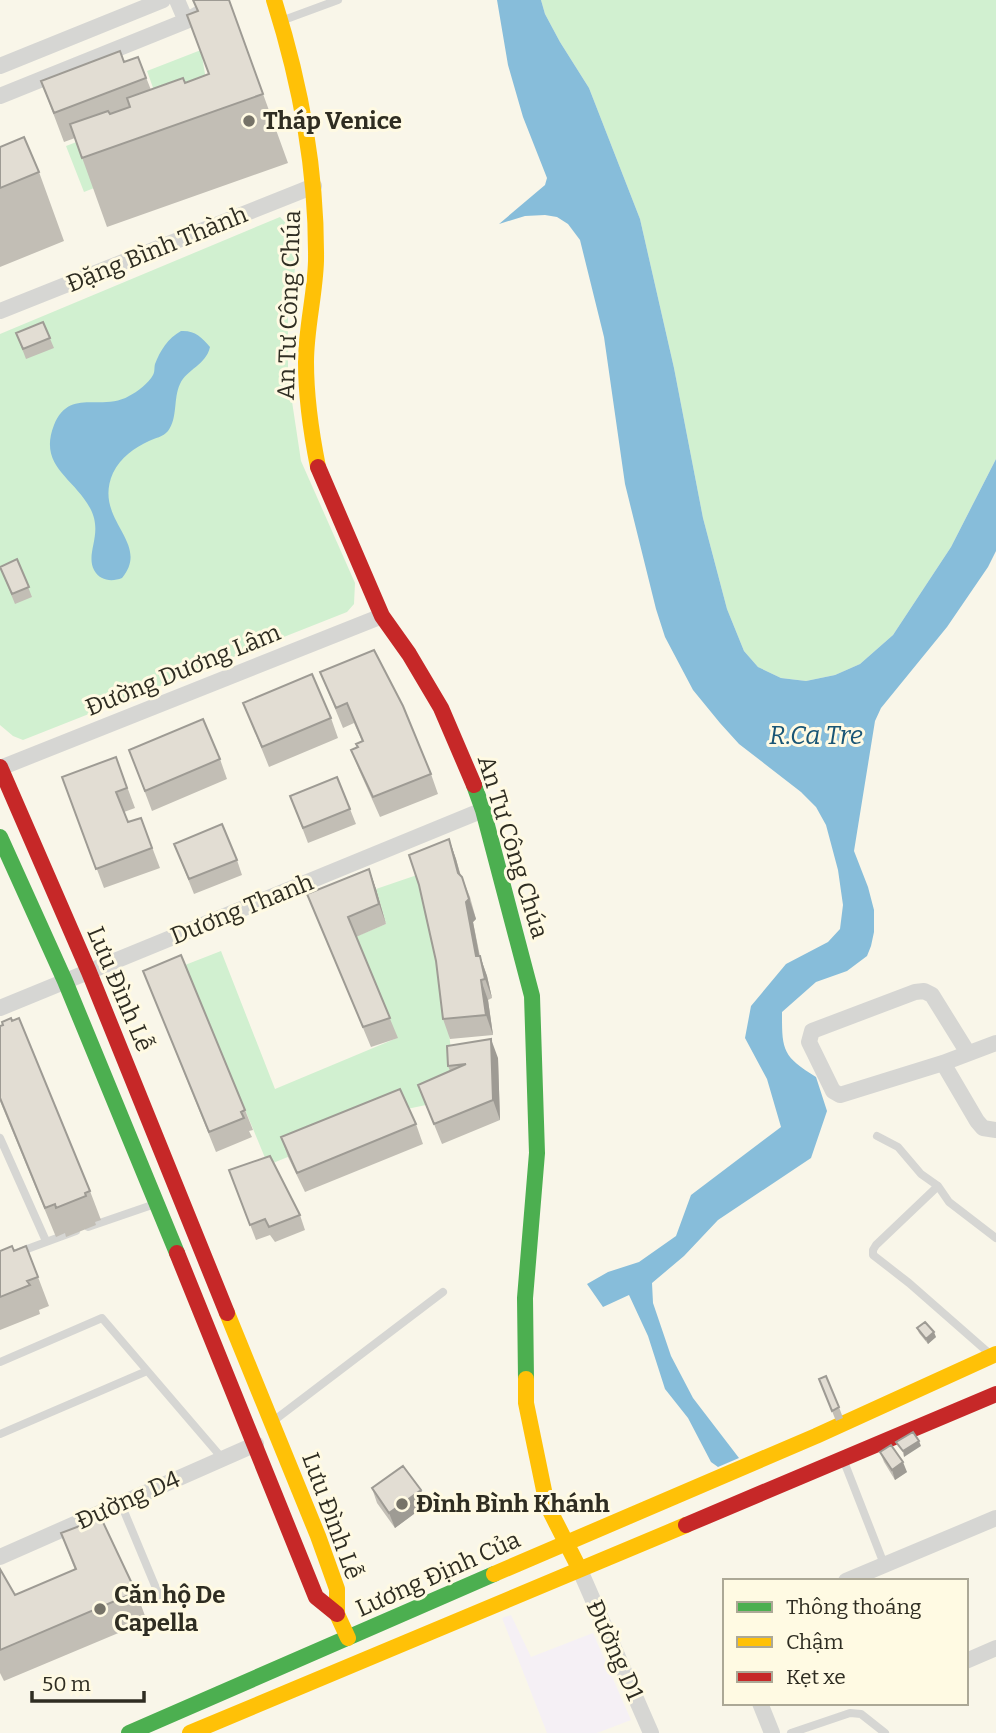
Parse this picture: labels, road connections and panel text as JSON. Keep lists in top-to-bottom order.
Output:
{
  "streets": {
    "street": [
      "Đặng Bình Thành",
      "An Tư Công Chúa",
      "Đường Dương Lâm",
      "Dương Thanh",
      "Lưu Đình Lễ",
      "Đường D4",
      "Lương Định Của",
      "Đường D1"
    ]
  },
  "crossings": [
    ["Đặng Bình Thành", "An Tư Công Chúa"],
    ["An Tư Công Chúa", "Đường Dương Lâm"],
    ["An Tư Công Chúa", "Dương Thanh"],
    ["An Tư Công Chúa", "Lương Định Của"],
    ["An Tư Công Chúa", "Đường D1"],
    ["Đường Dương Lâm", "Lưu Đình Lễ"],
    ["Dương Thanh", "Lưu Đình Lễ"],
    ["Lưu Đình Lễ", "Đường D4"]
  ],
  "water": ["R.Ca Tre"],
  "places": ["Tháp Venice", "Đình Bình Khánh", "Căn hộ De Capella"],
  "legend": ["Thông thoáng", "Chậm", "Kẹt xe"],
  "scale_bar": "50 m"
}
